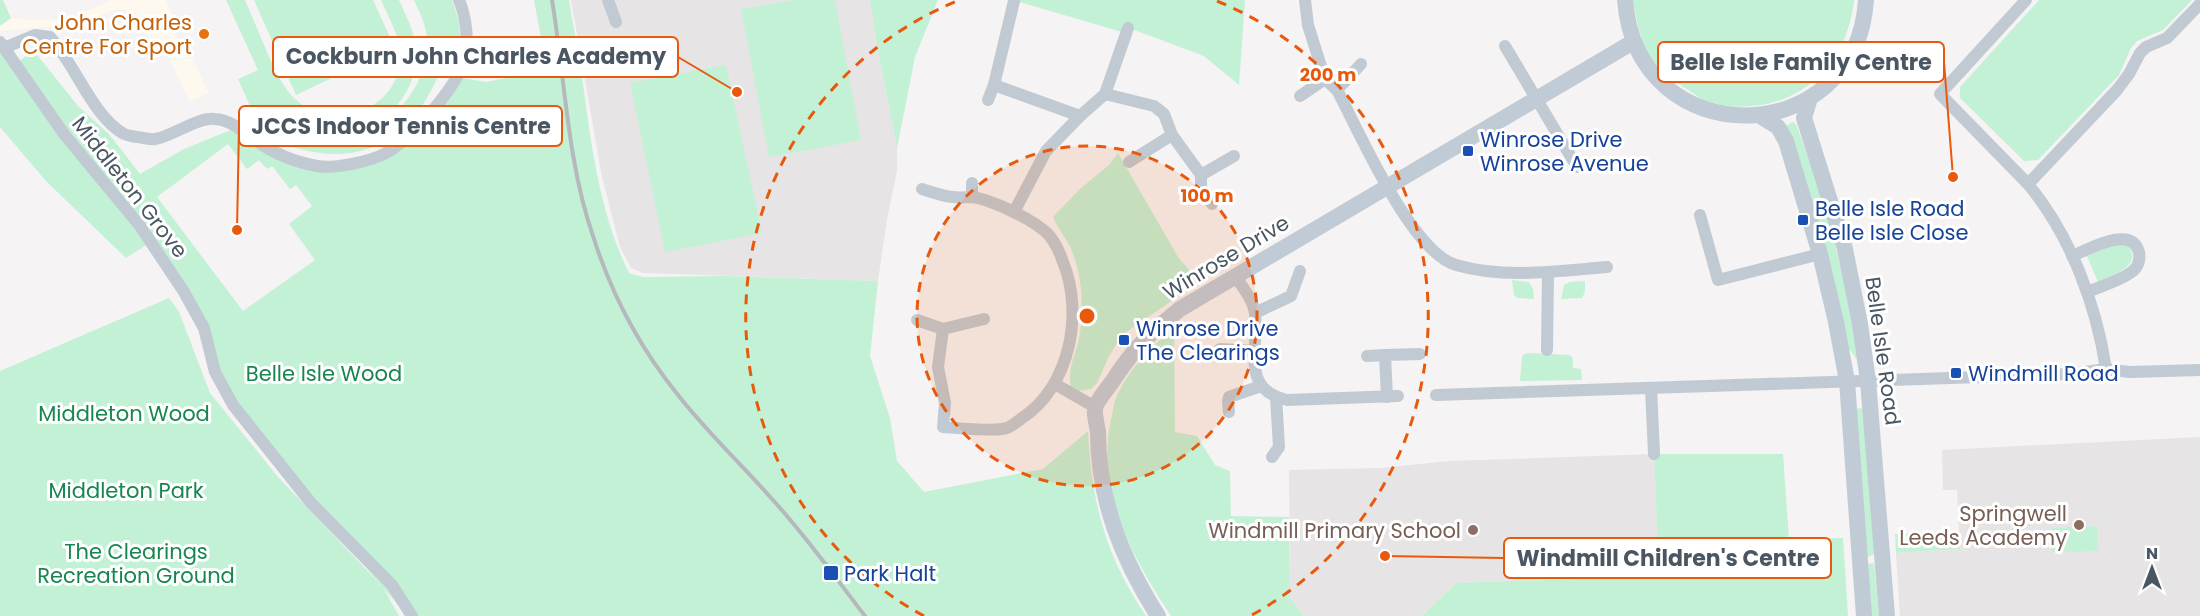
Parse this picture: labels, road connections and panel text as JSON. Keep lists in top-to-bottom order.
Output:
{
  "streets": {
    "street": ["Middleton Grove", "Winrose Drive", "Belle Isle Road"]
  },
  "parks": [
    "Belle Isle Wood",
    "Middleton Wood",
    "Middleton Park",
    "The Clearings Recreation Ground"
  ],
  "places": {
    "other": [
      "John Charles Centre For Sport",
      "Cockburn John Charles Academy",
      "Belle Isle Family Centre",
      "JCCS Indoor Tennis Centre",
      "Springwell Leeds Academy",
      "Windmill Primary School",
      "Windmill Children's Centre"
    ],
    "transit": [
      "Winrose Drive Winrose Avenue",
      "Belle Isle Road Belle Isle Close",
      "Winrose Drive The Clearings",
      "Windmill Road",
      "Park Halt"
    ]
  },
  "north": "top",
  "rings": ["200 m", "100 m"]
}
